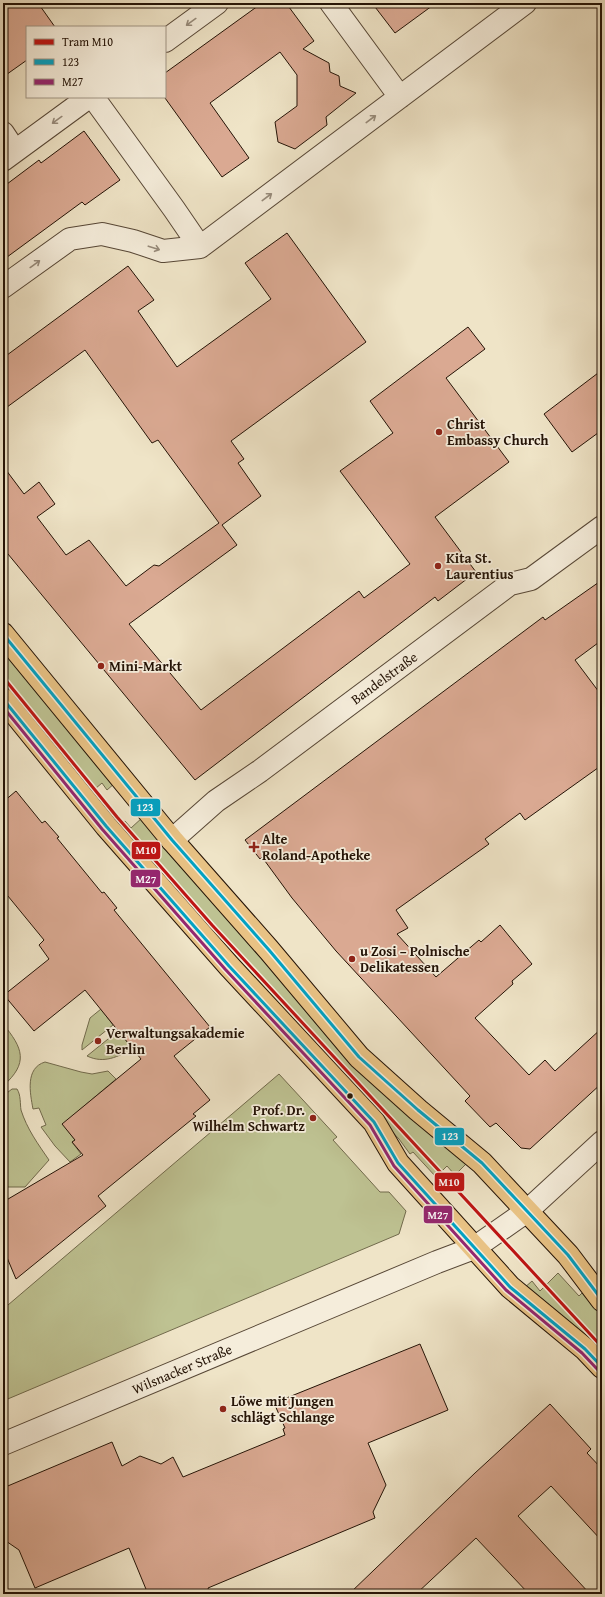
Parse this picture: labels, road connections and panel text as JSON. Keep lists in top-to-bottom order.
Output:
{
  "streets": {
    "street": ["Bandelstraße", "Wilsnacker Straße"]
  },
  "places": {
    "other": [
      "Christ Embassy Church",
      "Kita St. Laurentius",
      "Mini-Markt",
      "u Zosi – Polnische Delikatessen",
      "Verwaltungsakademie Berlin",
      "Prof. Dr. Wilhelm Schwartz",
      "Löwe mit Jungen schlägt Schlange"
    ],
    "health": ["Alte Roland-Apotheke"]
  },
  "lines": ["transit line 123", "tram line M10", "transit line M27"],
  "legend": ["Tram M10", "123", "M27"]
}
